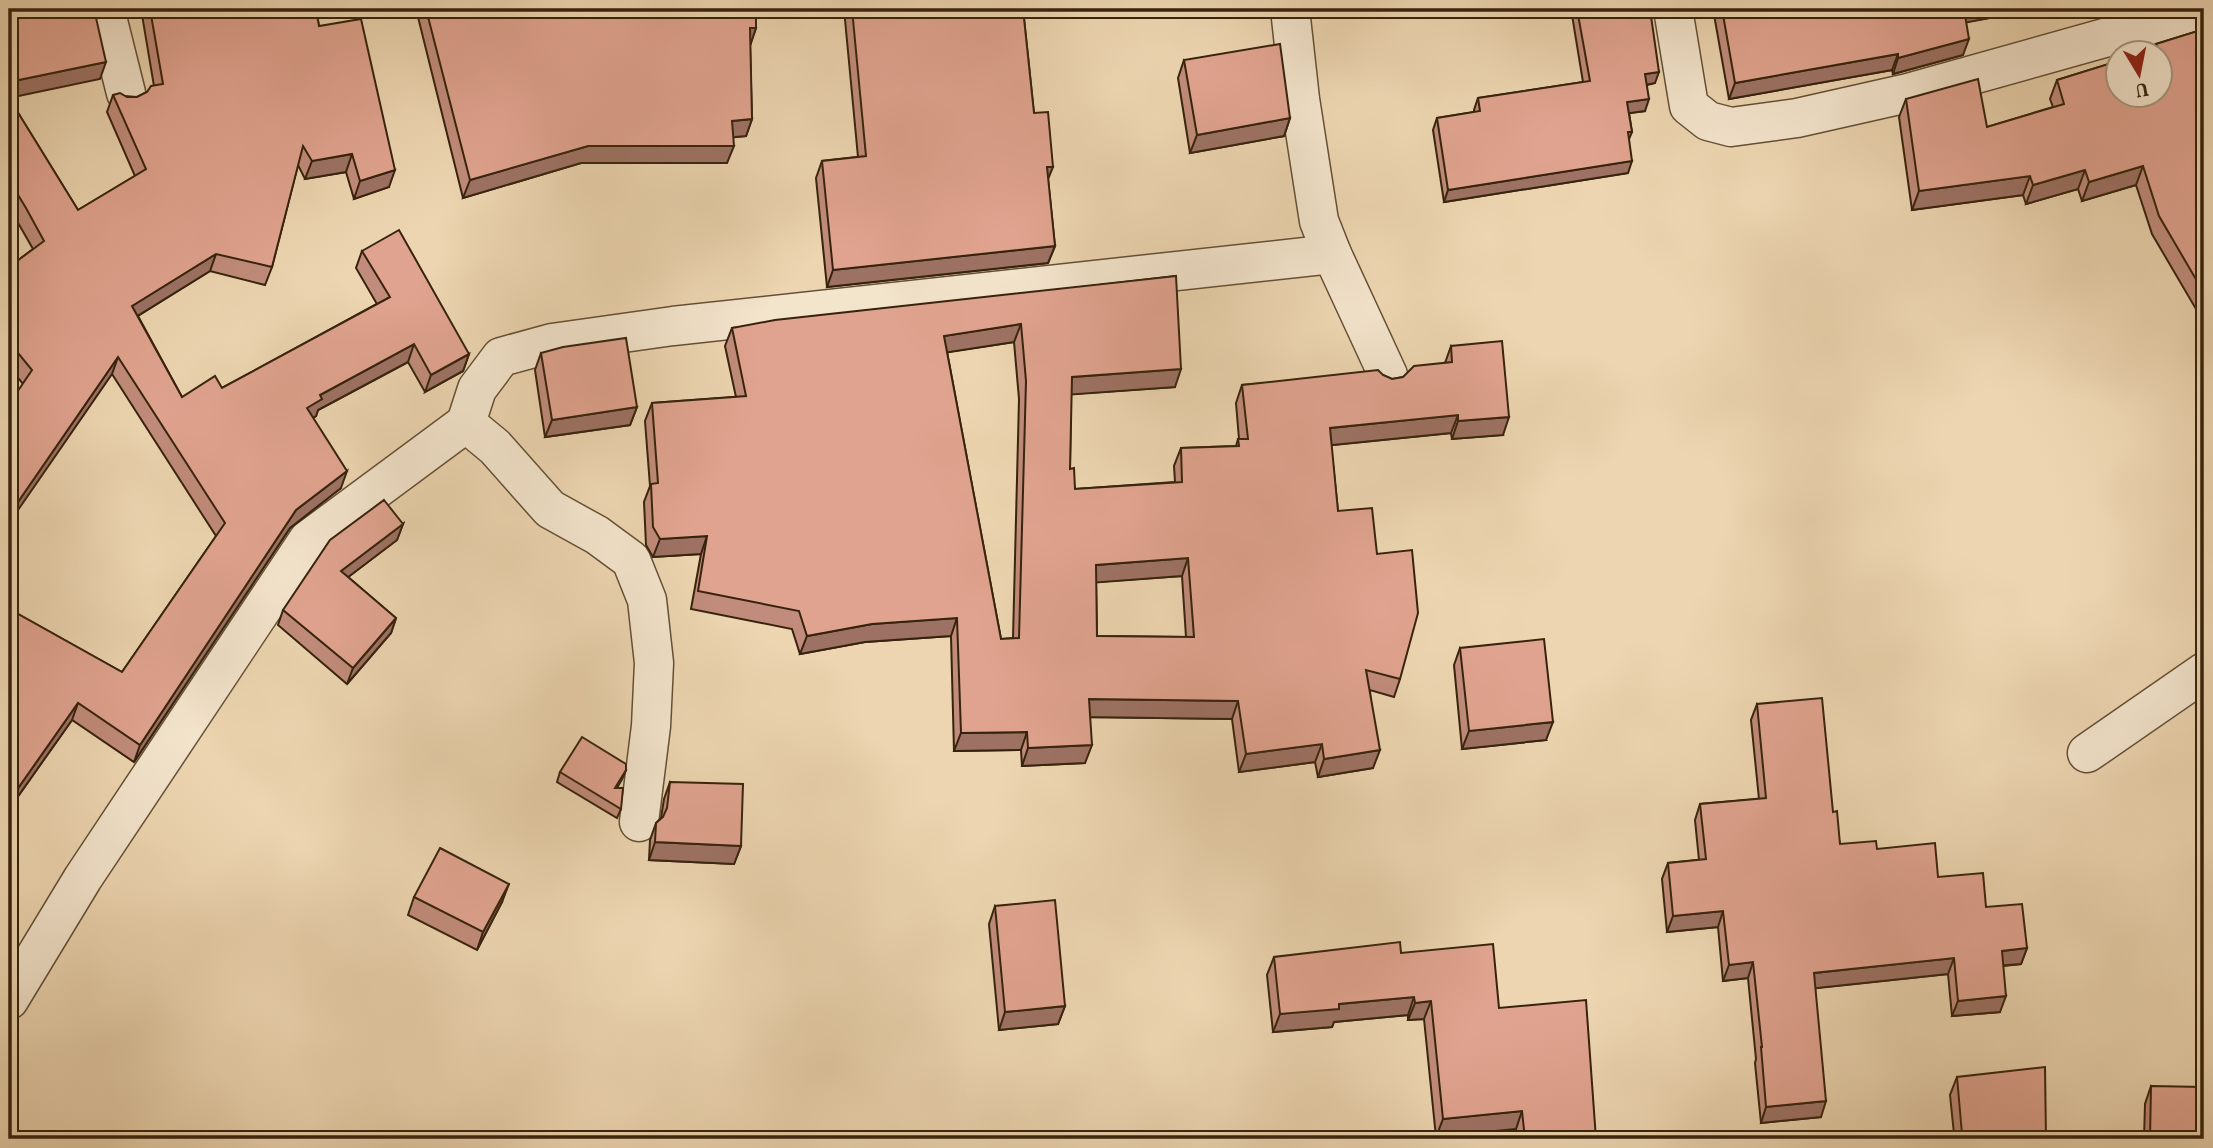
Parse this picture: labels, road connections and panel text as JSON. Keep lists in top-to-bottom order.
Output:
{
  "north": "bottom"
}
